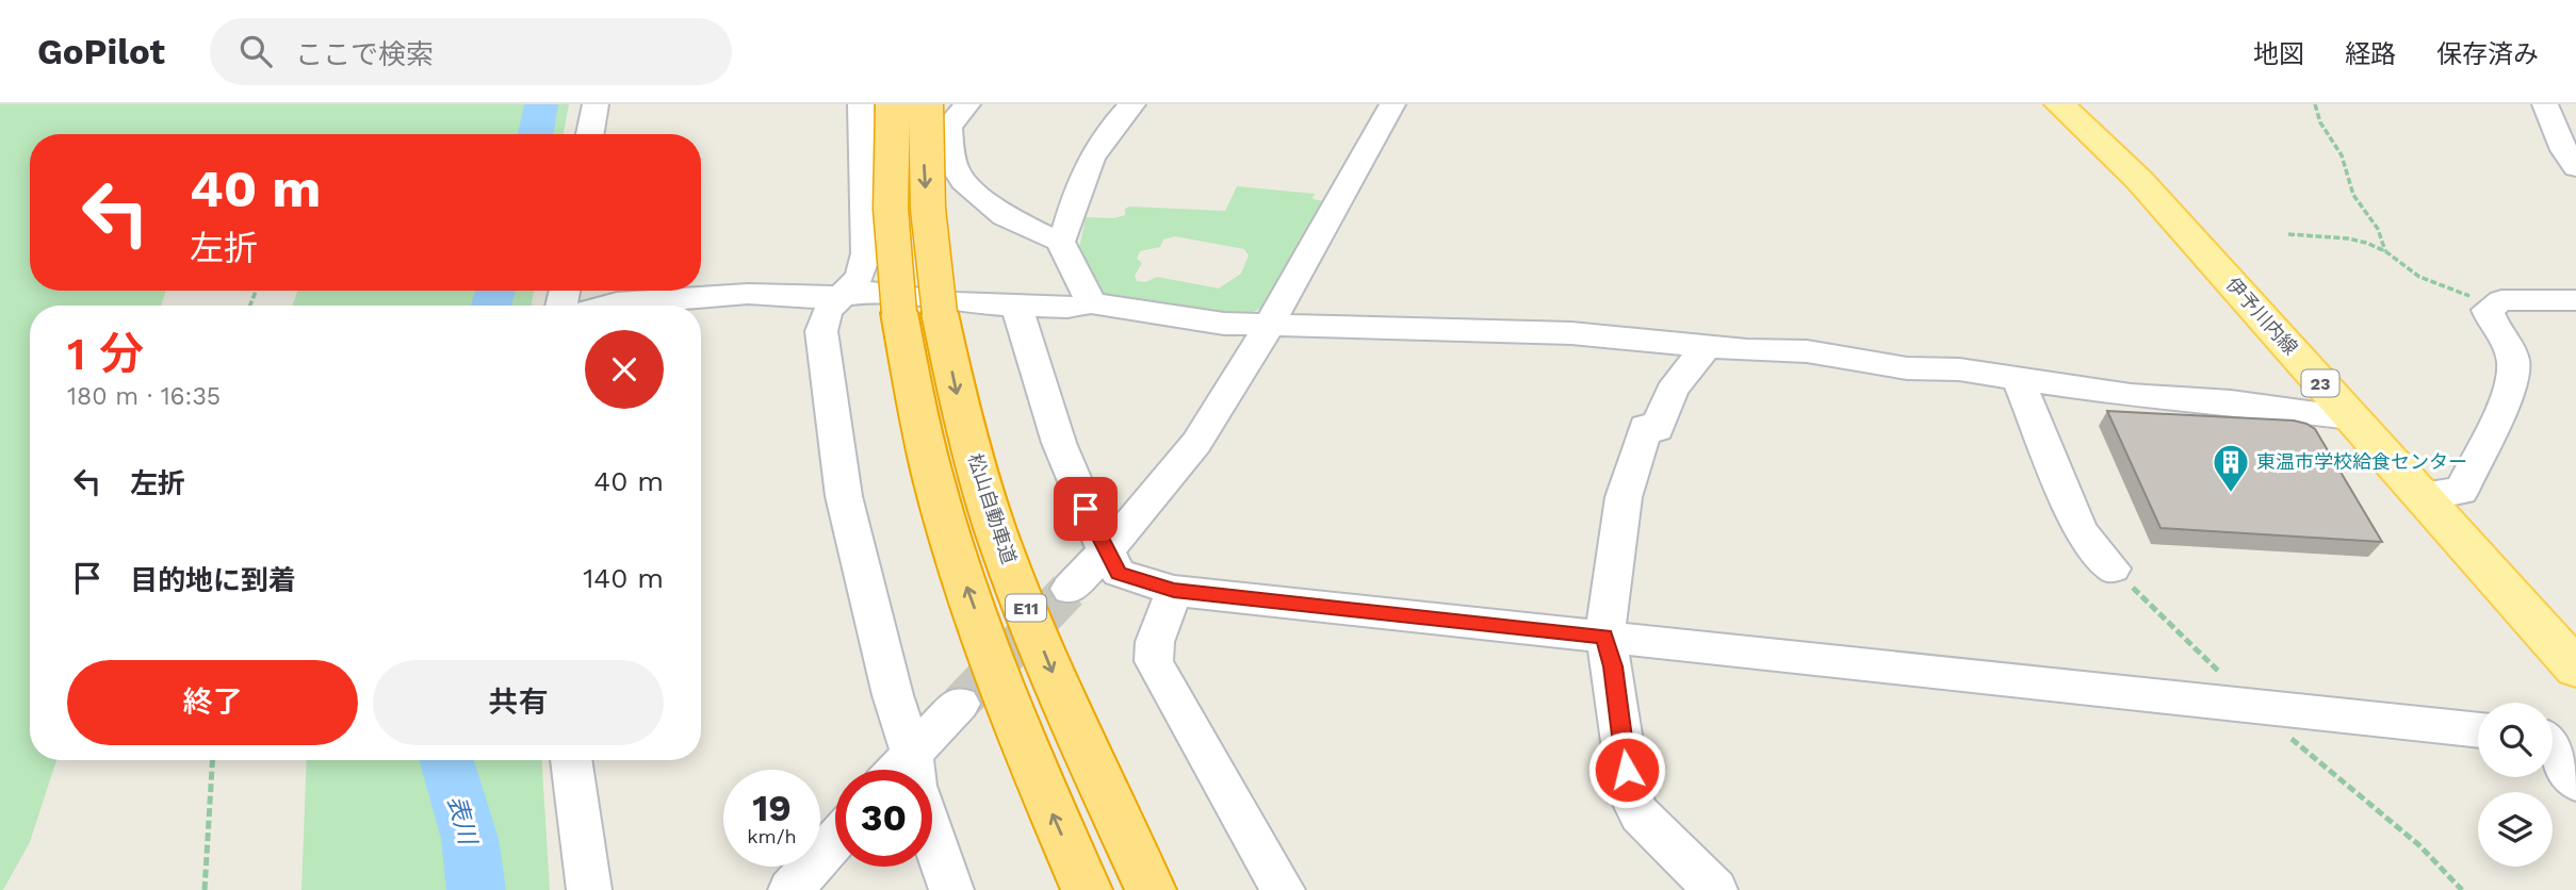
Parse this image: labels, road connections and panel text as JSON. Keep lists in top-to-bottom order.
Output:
{
  "streets": {
    "highway": ["松山自動車道", "E11"],
    "main road": ["伊予川内線", "23"]
  },
  "water": ["表川"],
  "places": {
    "building": ["東温市学校給食センター"]
  },
  "page": {
    "header": "GoPilot",
    "search": "ここで検索",
    "nav": ["地図", "経路", "保存済み"],
    "turn": ["40 m", "左折"],
    "heading": ["1 分", "180 m · 16:35"],
    "list": [
      {
        "name": "左折",
        "value": "40 m"
      },
      {
        "name": "目的地に到着",
        "value": "140 m"
      }
    ],
    "buttons": ["終了", "共有"],
    "speed": "19 km/h",
    "limit": "30"
  }
}
